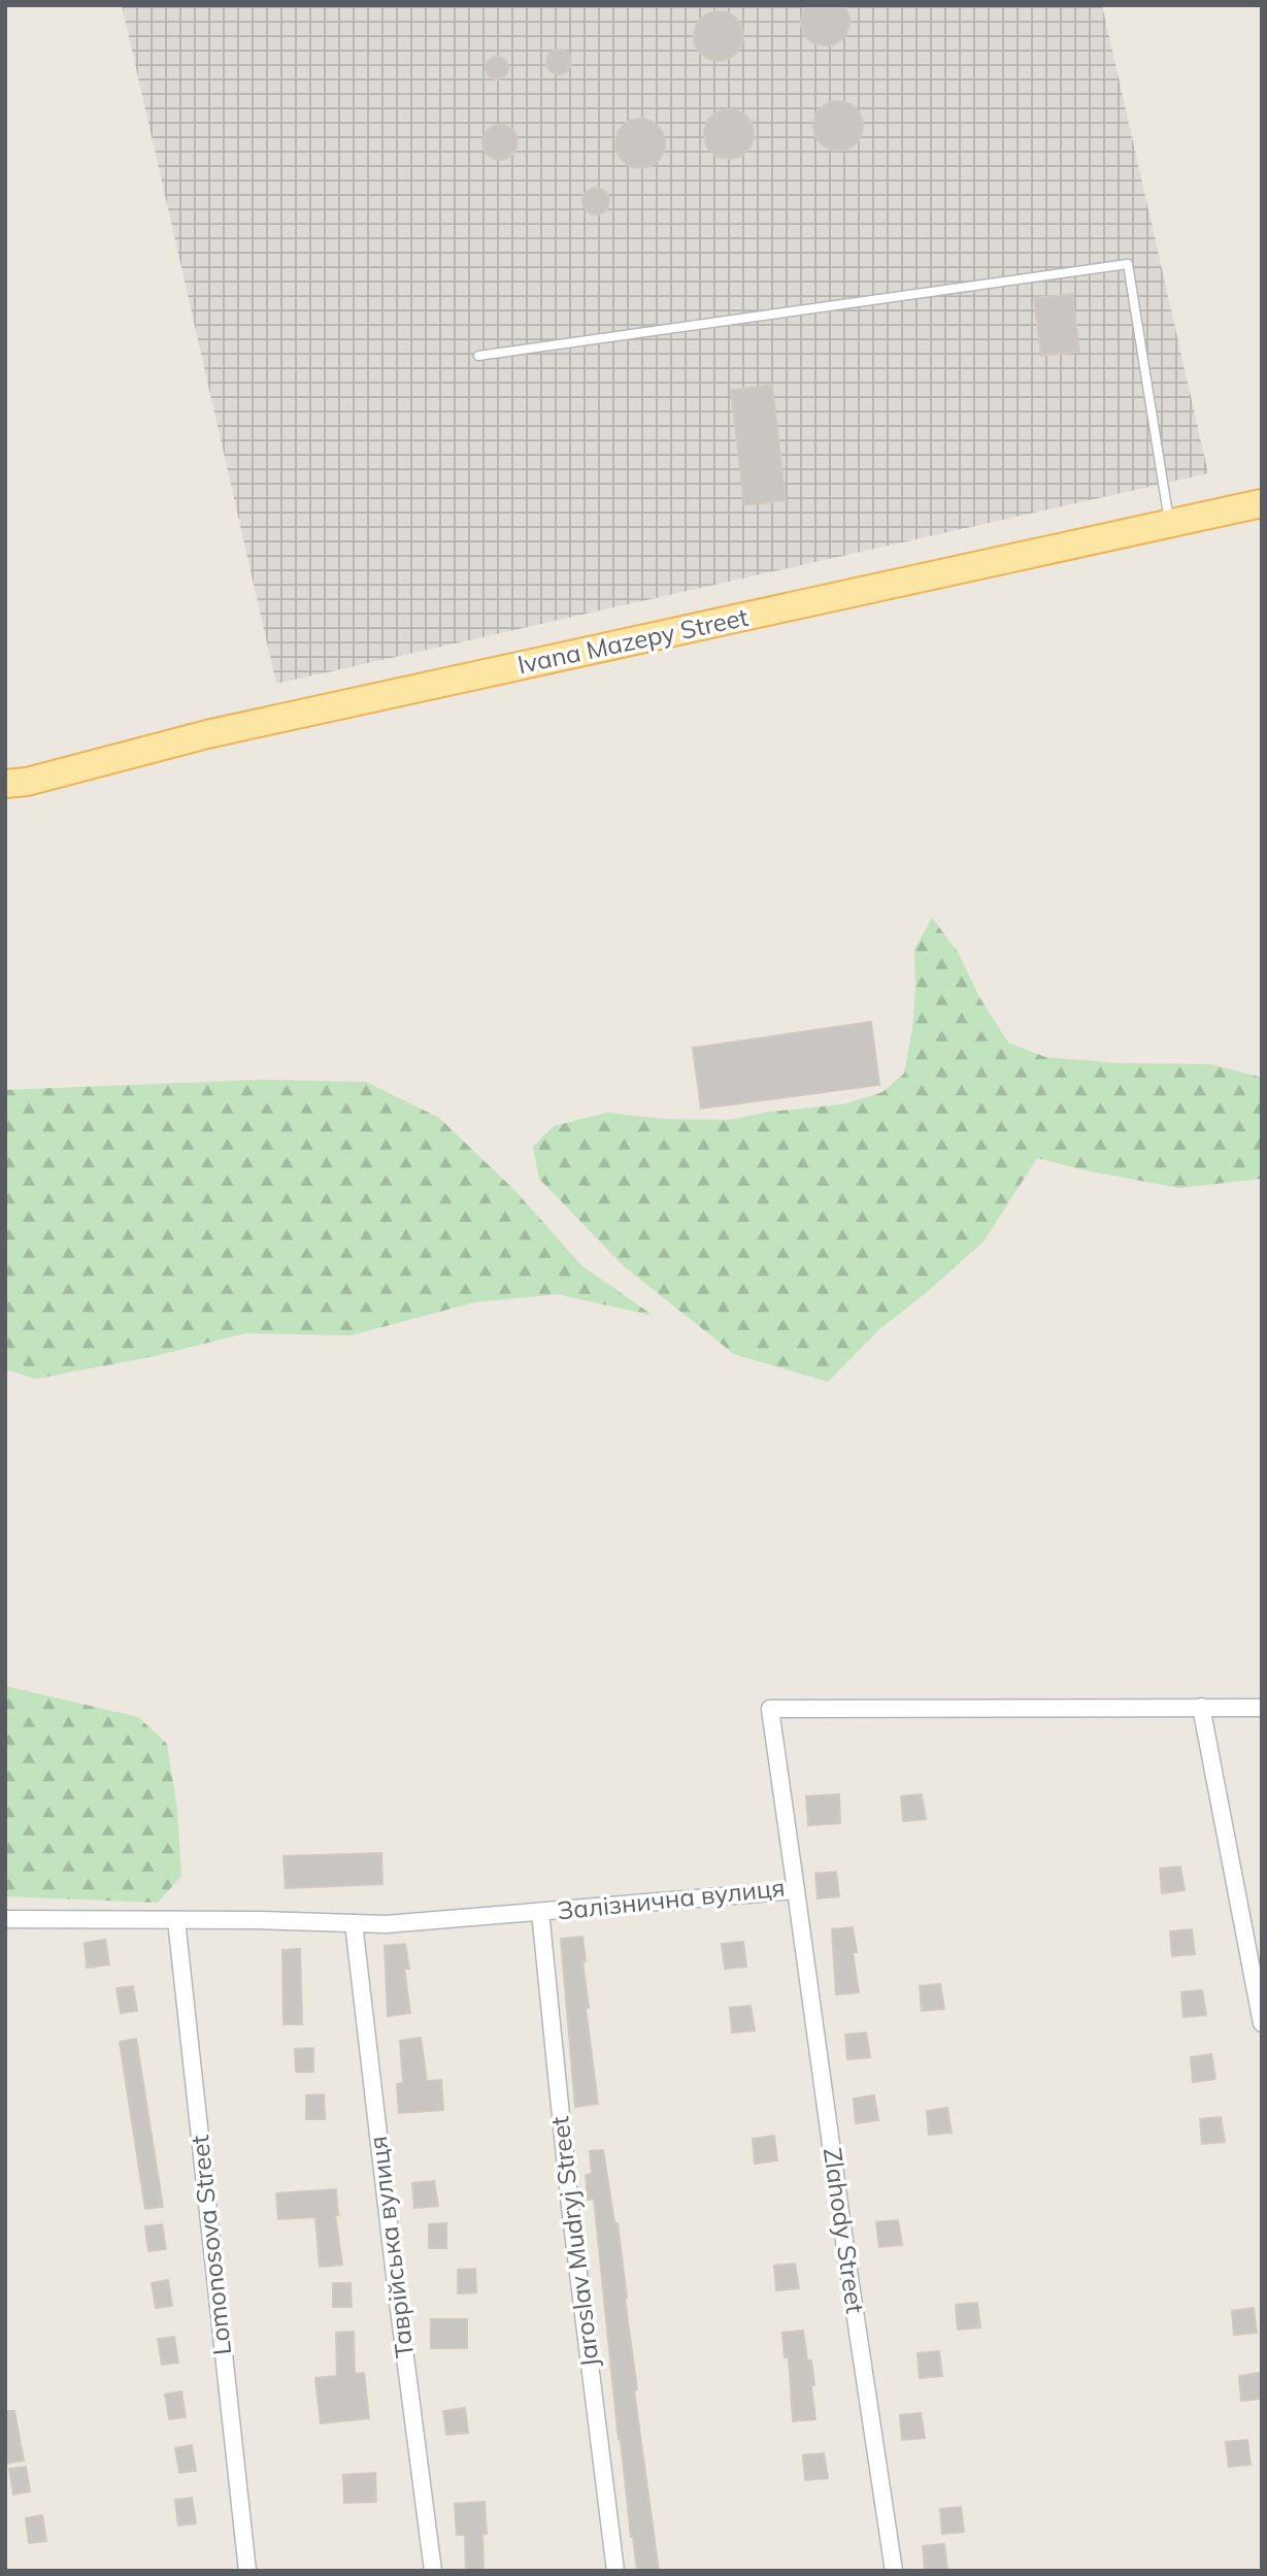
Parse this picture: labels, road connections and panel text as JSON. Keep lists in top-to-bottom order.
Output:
{
  "streets": {
    "main road": ["Ivana Mazepy Street"],
    "street": [
      "Залізнична вулиця",
      "Zlahody Street",
      "Jaroslav Mudryj Street",
      "Lomonosova Street",
      "Таврійська вулиця"
    ]
  },
  "crossings": [
    ["Залізнична вулиця", "Zlahody Street"],
    ["Залізнична вулиця", "Jaroslav Mudryj Street"],
    ["Залізнична вулиця", "Lomonosova Street"],
    ["Залізнична вулиця", "Таврійська вулиця"]
  ]
}
